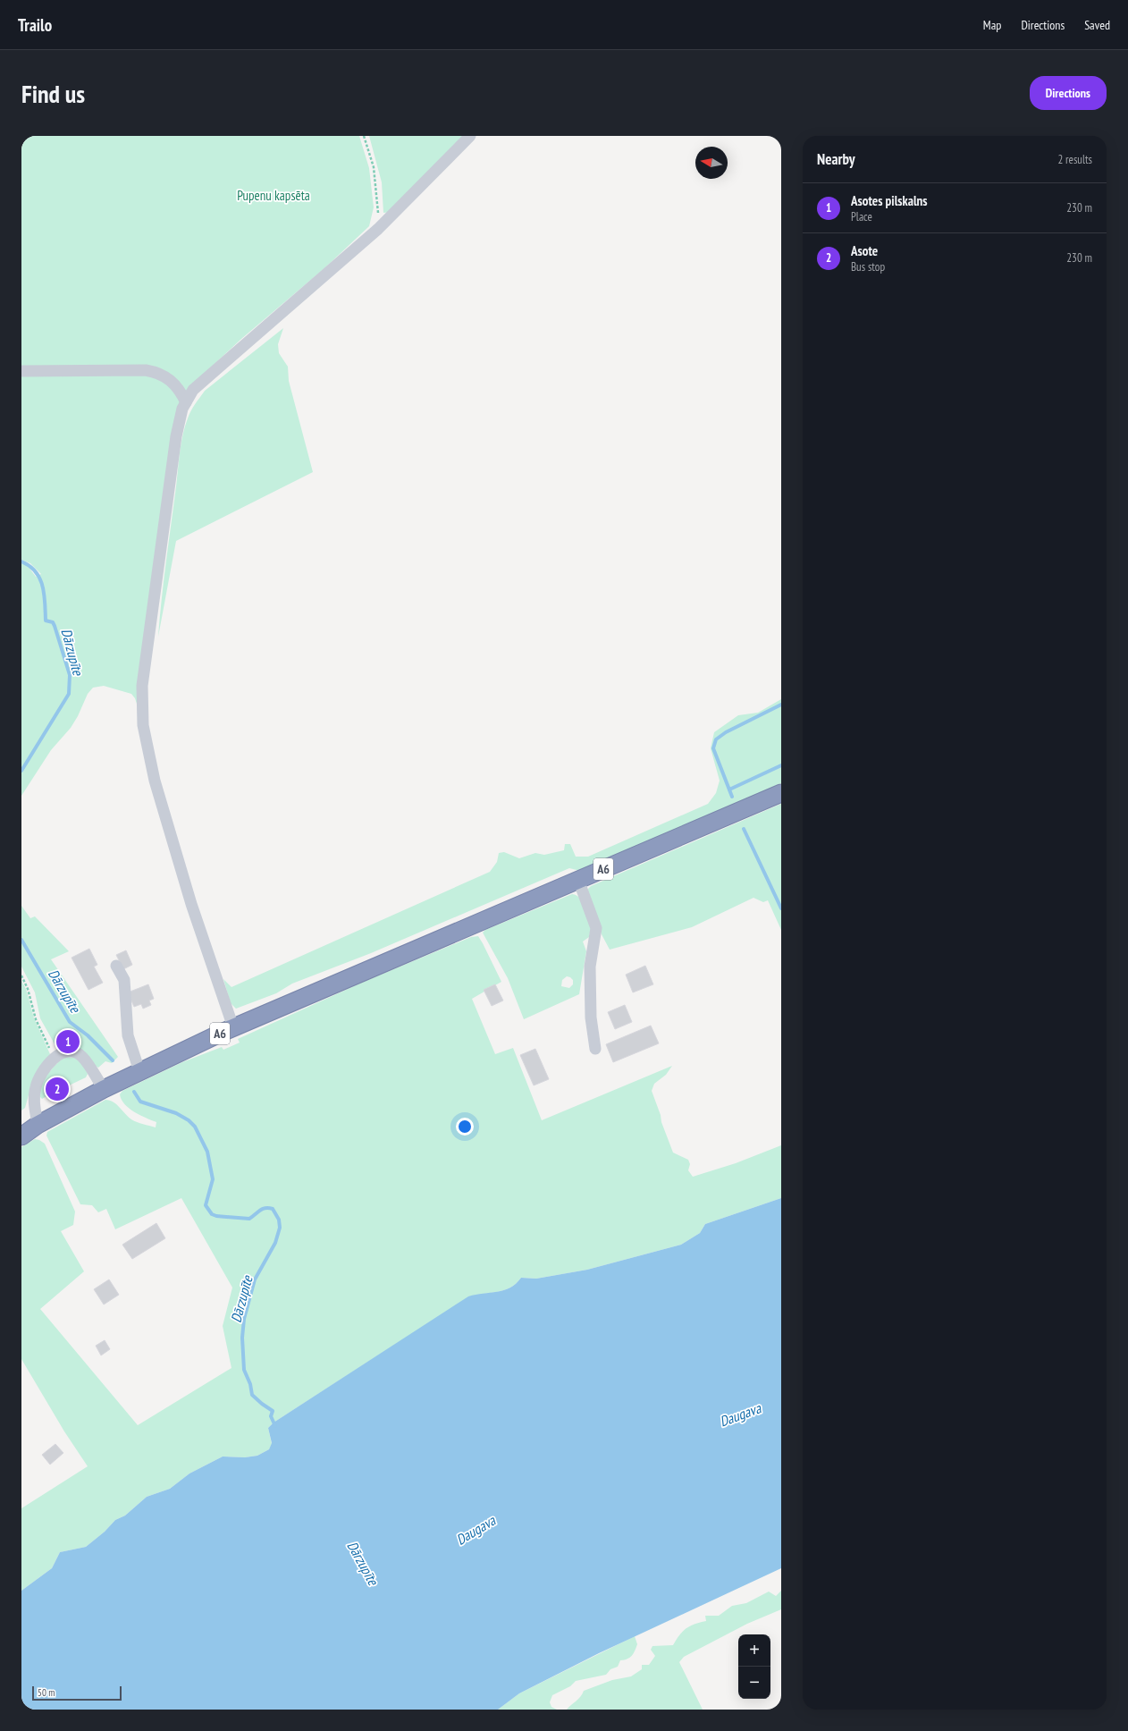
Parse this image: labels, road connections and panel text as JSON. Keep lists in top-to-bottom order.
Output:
{
  "streets": {
    "highway": ["A6"]
  },
  "water": ["Dārzupīte", "Daugava"],
  "parks": ["Pupenu kapsēta"],
  "scale_bar": "50 m",
  "north": "left",
  "page": {
    "header": "Trailo",
    "nav": ["Map", "Directions", "Saved"],
    "buttons": "Directions",
    "title": "Find us",
    "heading": ["Nearby", "2 results"],
    "list": [
      {
        "mark": "1",
        "name": "Asotes pilskalns",
        "note": "Place",
        "value": "230 m"
      },
      {
        "mark": "2",
        "name": "Asote",
        "note": "Bus stop",
        "value": "230 m"
      }
    ],
    "pins": ["1", "2"],
    "map_buttons": ["+", "−"],
    "scale": "50 m"
  }
}
